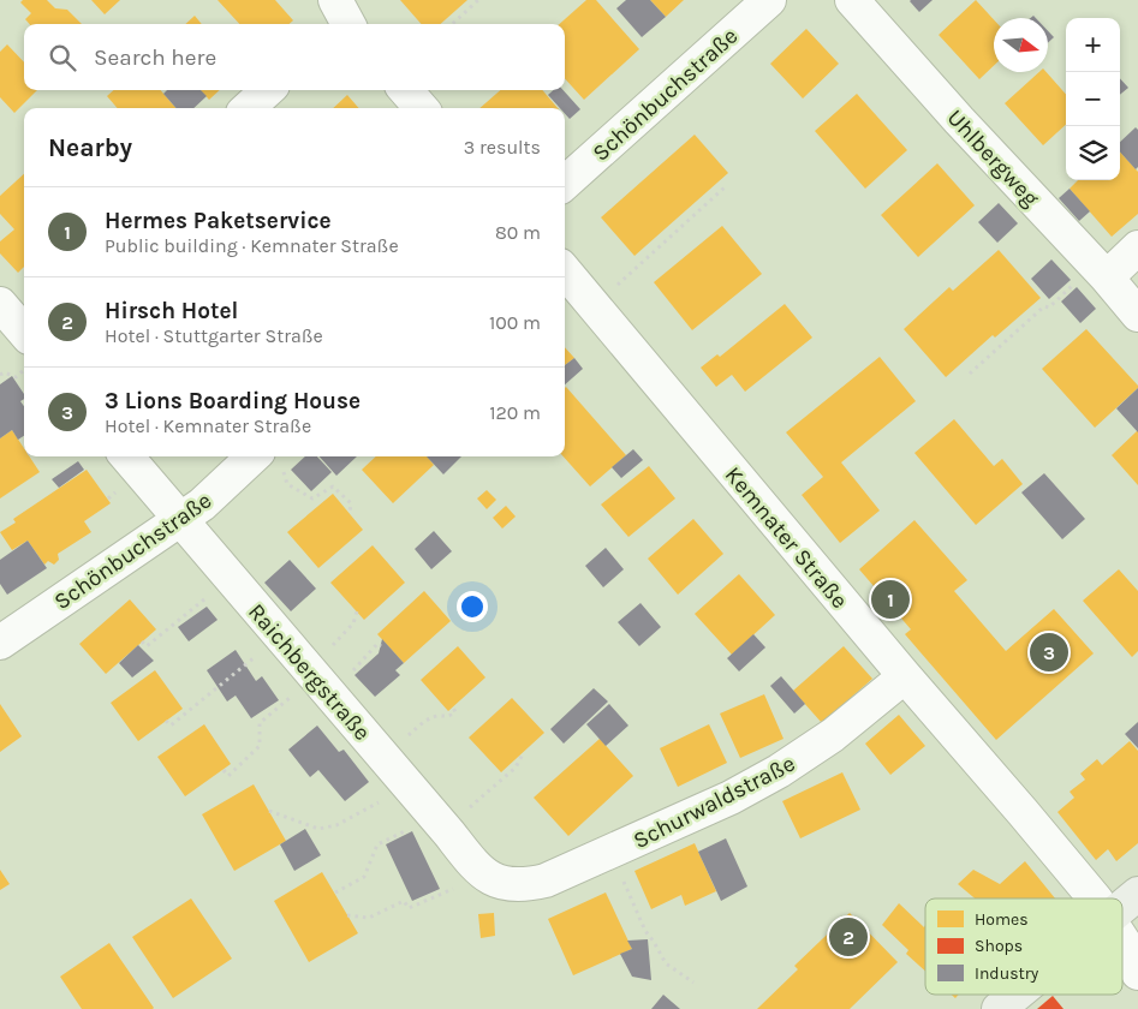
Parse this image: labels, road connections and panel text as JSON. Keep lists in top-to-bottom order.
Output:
{
  "streets": {
    "street": [
      "Schönbuchstraße",
      "Uhlbergweg",
      "Kemnater Straße",
      "Raichbergstraße",
      "Schurwaldstraße"
    ]
  },
  "crossings": [
    ["Schönbuchstraße", "Raichbergstraße"],
    ["Kemnater Straße", "Schurwaldstraße"],
    ["Raichbergstraße", "Schurwaldstraße"]
  ],
  "legend": ["Homes", "Shops", "Industry"],
  "north": "right",
  "page": {
    "map_buttons": ["+", "−"],
    "search": "Search here",
    "heading": ["Nearby", "3 results"],
    "list": [
      {
        "mark": "1",
        "name": "Hermes Paketservice",
        "note": "Public building · Kemnater Straße",
        "value": "80 m"
      },
      {
        "mark": "2",
        "name": "Hirsch Hotel",
        "note": "Hotel · Stuttgarter Straße",
        "value": "100 m"
      },
      {
        "mark": "3",
        "name": "3 Lions Boarding House",
        "note": "Hotel · Kemnater Straße",
        "value": "120 m"
      }
    ],
    "pins": ["1", "3", "2"]
  }
}
